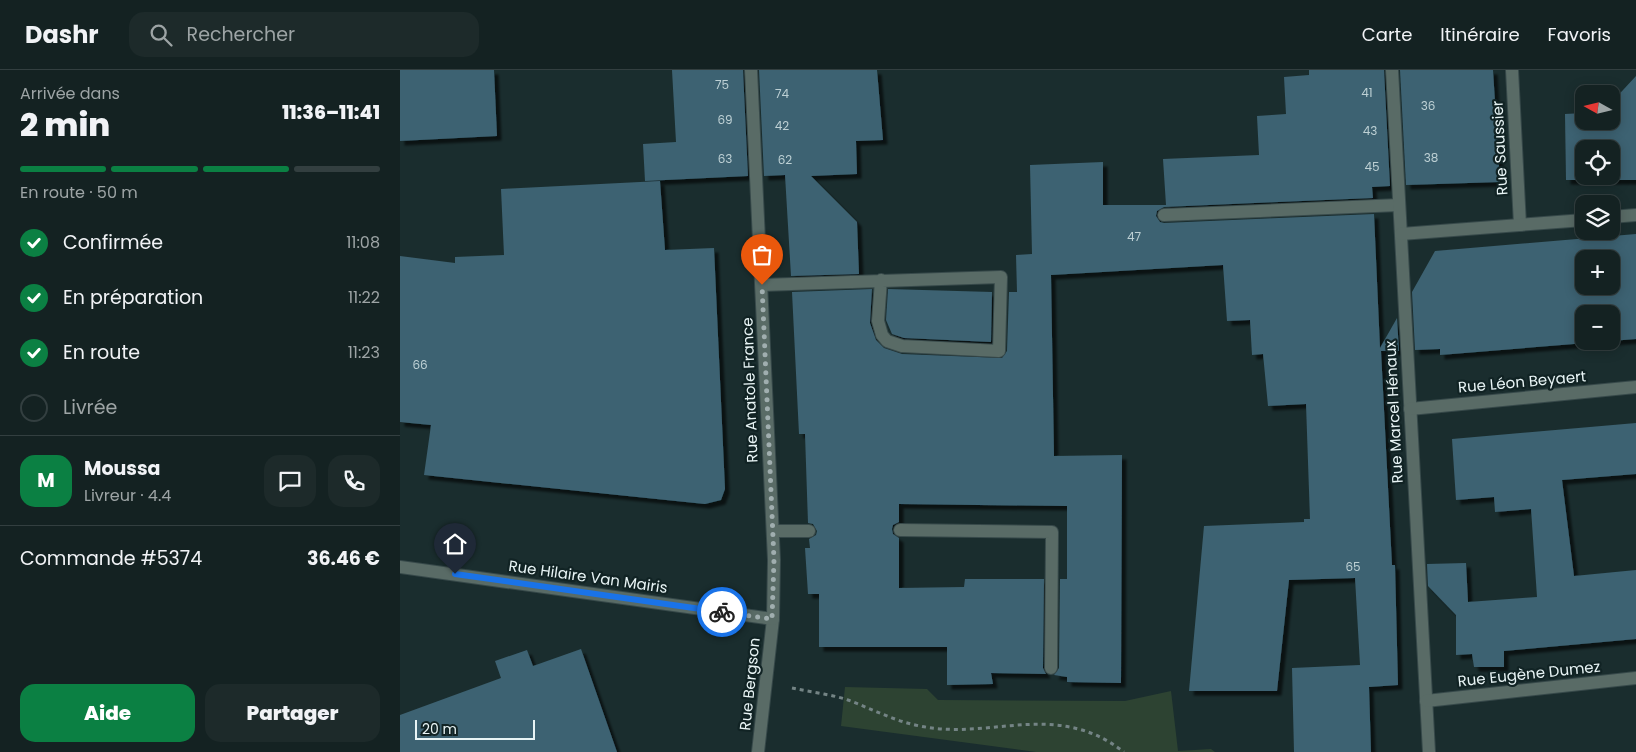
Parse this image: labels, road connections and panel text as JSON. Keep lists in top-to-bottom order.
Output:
{
  "streets": {
    "street": [
      "Rue Saussier",
      "Rue Léon Beyaert",
      "Rue Anatole France",
      "Rue Marcel Hénaux",
      "Rue Hilaire Van Mairis",
      "Rue Eugène Dumez",
      "Rue Bergson"
    ]
  },
  "crossings": [
    ["Rue Léon Beyaert", "Rue Marcel Hénaux"],
    ["Rue Anatole France", "Rue Hilaire Van Mairis"],
    ["Rue Anatole France", "Rue Bergson"],
    ["Rue Marcel Hénaux", "Rue Eugène Dumez"],
    ["Rue Hilaire Van Mairis", "Rue Bergson"]
  ],
  "house_numbers": [
    "75",
    "41",
    "74",
    "36",
    "69",
    "42",
    "43",
    "38",
    "63",
    "62",
    "45",
    "47",
    "66",
    "65"
  ],
  "scale_bar": "20 m",
  "north": "left",
  "page": {
    "header": "Dashr",
    "search": "Rechercher",
    "nav": ["Carte", "Itinéraire", "Favoris"],
    "heading": ["2 min", "Arrivée dans", "11:36–11:41"],
    "panel": [
      "Moussa",
      "Livreur · 4.4",
      "Commande #5374",
      "36.46 €"
    ],
    "map_buttons": ["+", "−"],
    "bar": "En route · 50 m",
    "list": [
      ["Confirmée", "11:08"],
      ["En préparation", "11:22"],
      ["En route", "11:23"],
      "Livrée"
    ],
    "round": "M",
    "buttons": ["Aide", "Partager"],
    "scale": "20 m"
  }
}
